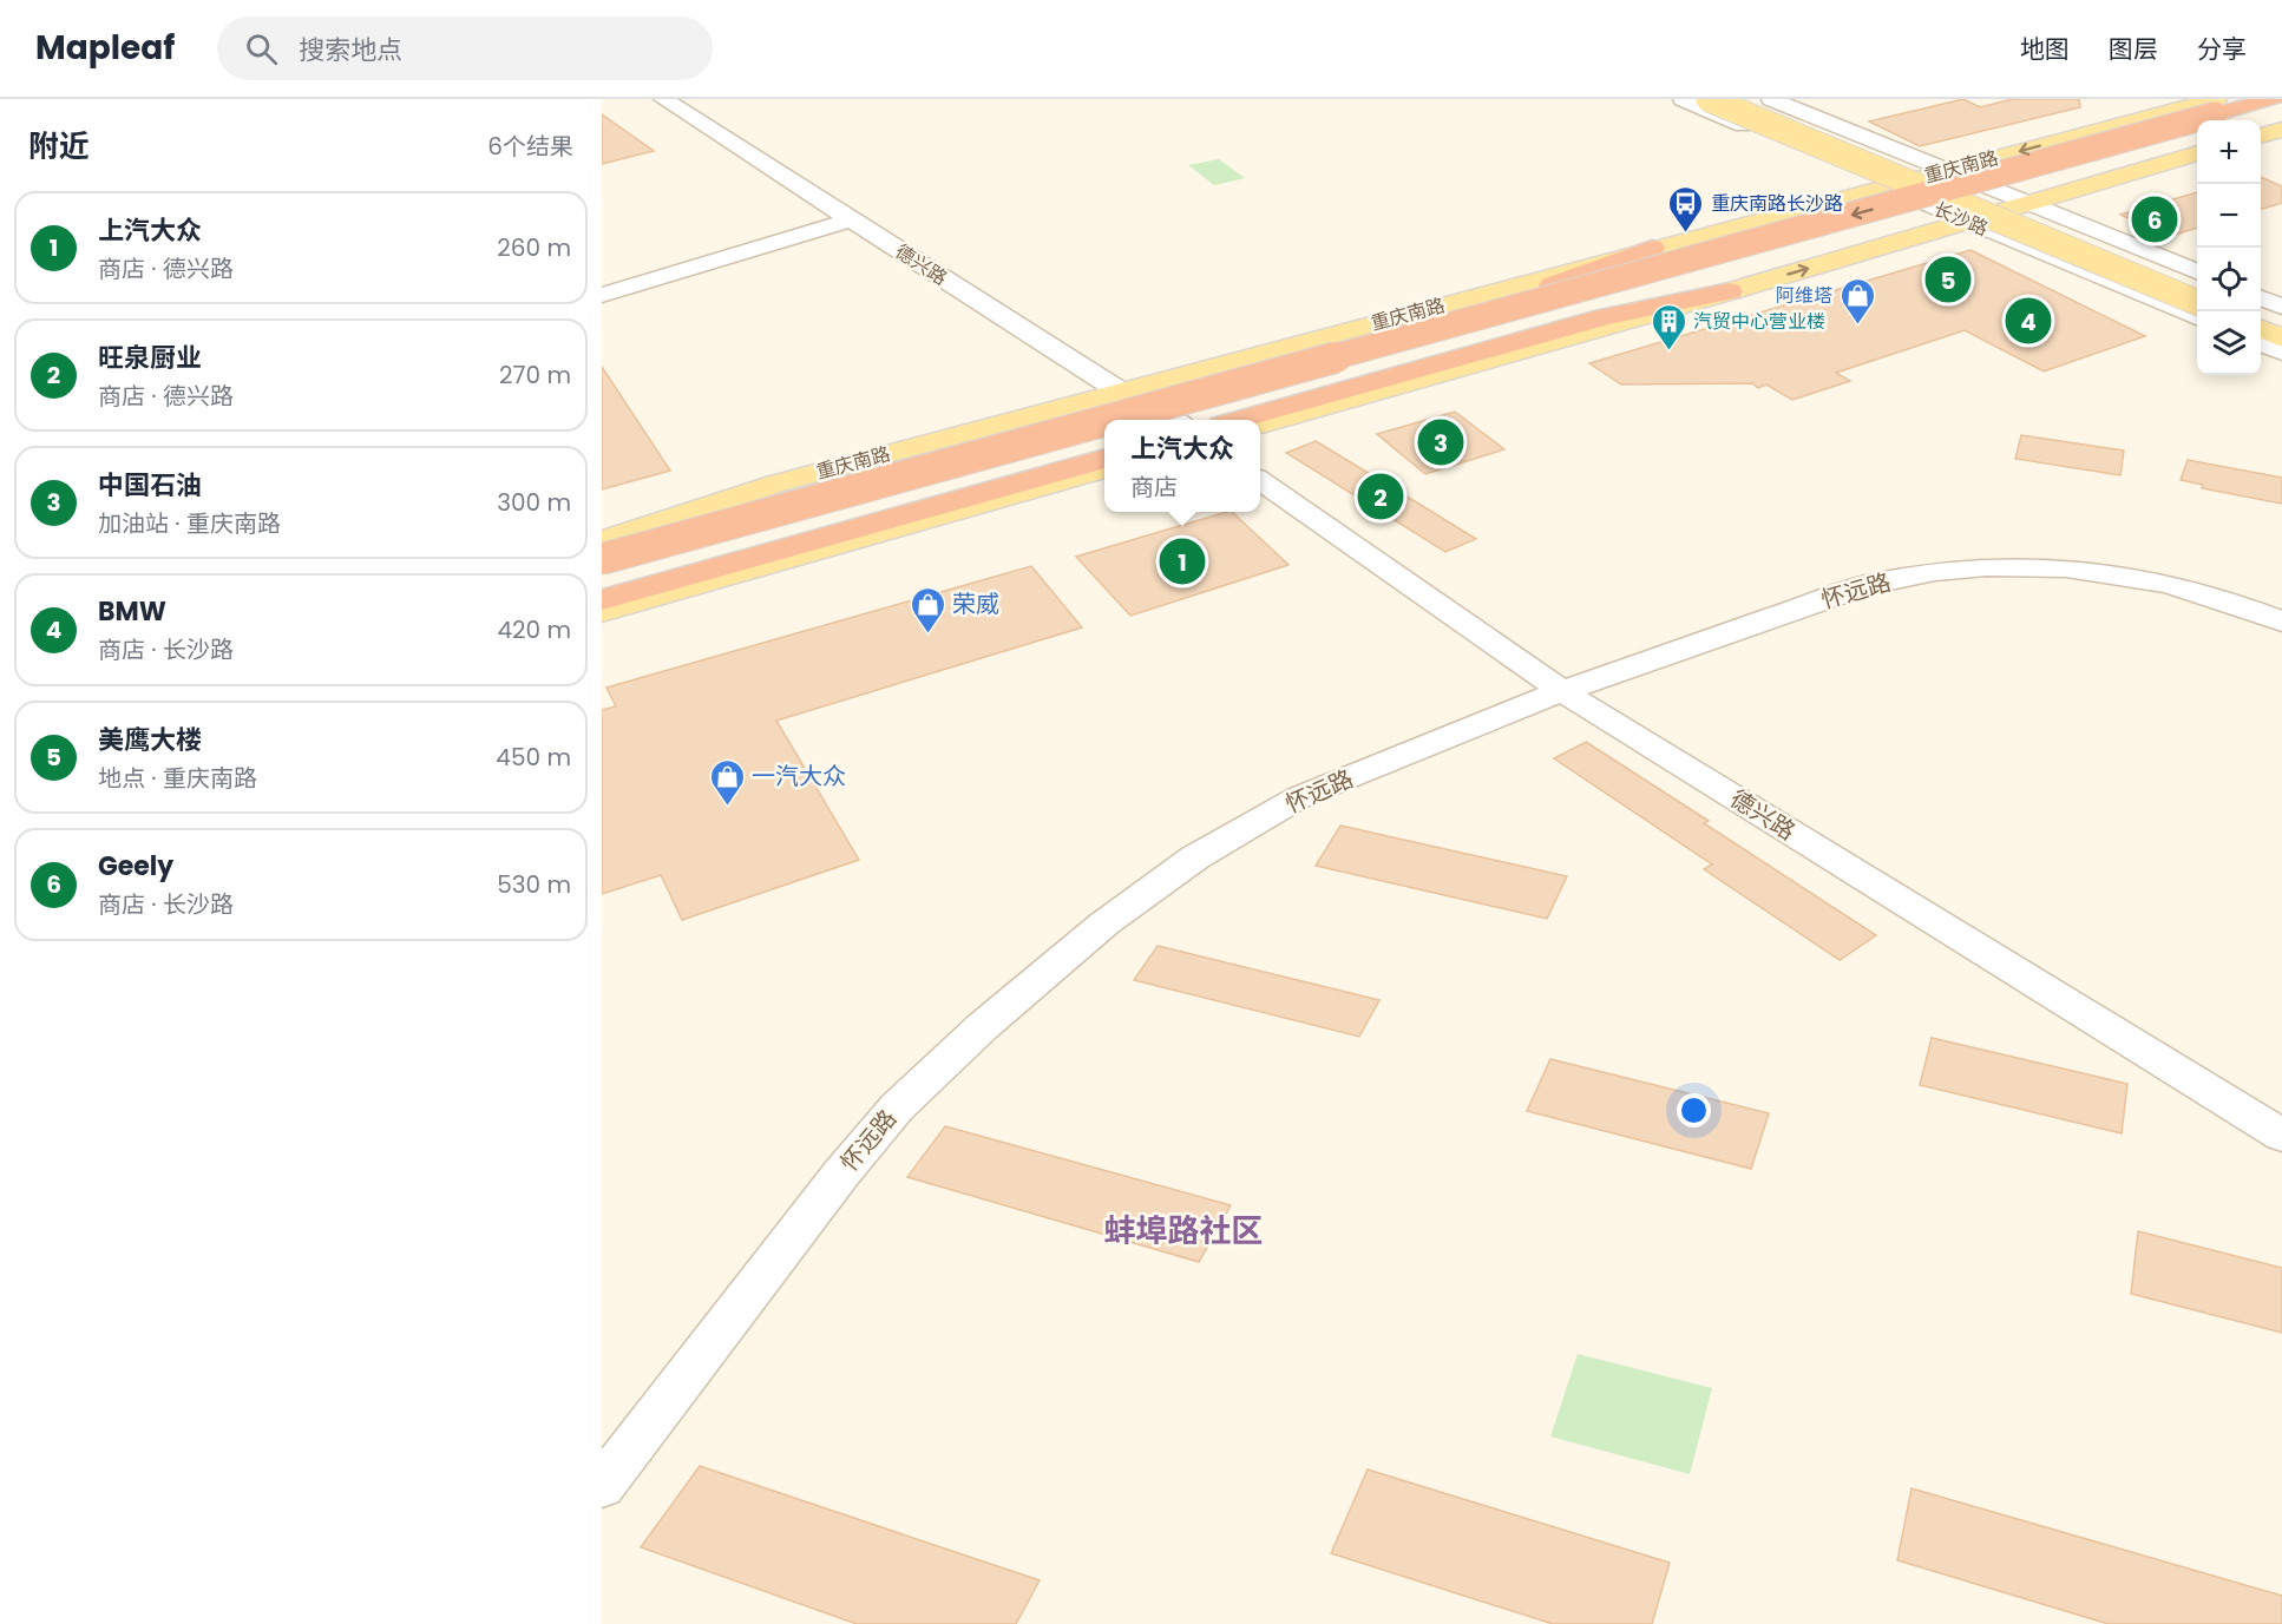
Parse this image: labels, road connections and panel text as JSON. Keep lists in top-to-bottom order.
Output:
{
  "streets": {
    "main road": ["重庆南路", "长沙路"],
    "street": ["德兴路", "怀远路"]
  },
  "crossings": [
    ["重庆南路", "长沙路"],
    ["重庆南路", "德兴路"],
    ["德兴路", "怀远路"]
  ],
  "districts": ["蚌埠路社区"],
  "places": {
    "bus stop": ["重庆南路长沙路"],
    "shop": ["阿维塔", "荣威", "一汽大众"],
    "building": ["汽贸中心营业楼"]
  },
  "page": {
    "header": "Mapleaf",
    "search": "搜索地点",
    "nav": ["地图", "图层", "分享"],
    "heading": ["附近", "6个结果"],
    "map_buttons": ["+", "−"],
    "list": [
      {
        "mark": "1",
        "name": "上汽大众",
        "note": "商店 · 德兴路",
        "value": "260 m"
      },
      {
        "mark": "2",
        "name": "旺泉厨业",
        "note": "商店 · 德兴路",
        "value": "270 m"
      },
      {
        "mark": "3",
        "name": "中国石油",
        "note": "加油站 · 重庆南路",
        "value": "300 m"
      },
      {
        "mark": "4",
        "name": "BMW",
        "note": "商店 · 长沙路",
        "value": "420 m"
      },
      {
        "mark": "5",
        "name": "美鹰大楼",
        "note": "地点 · 重庆南路",
        "value": "450 m"
      },
      {
        "mark": "6",
        "name": "Geely",
        "note": "商店 · 长沙路",
        "value": "530 m"
      }
    ],
    "pins": [
      "6",
      "5",
      "4",
      "3",
      "2",
      "1"
    ],
    "popup": ["上汽大众", "商店"]
  }
}
